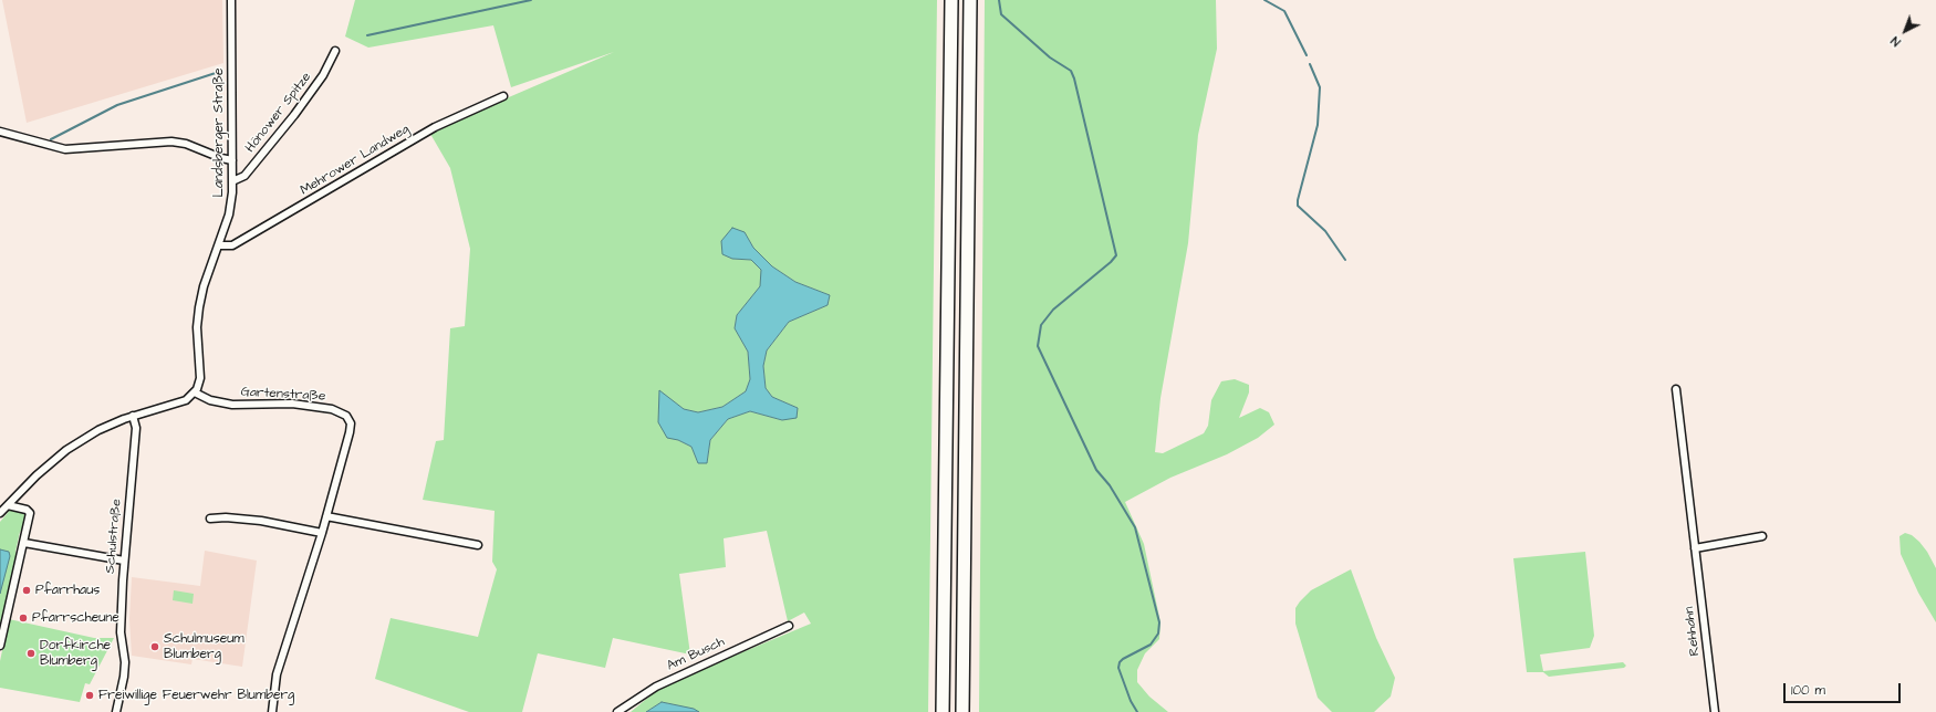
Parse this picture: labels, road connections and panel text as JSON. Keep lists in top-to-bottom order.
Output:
{
  "streets": {
    "street": [
      "Hönower Spitze",
      "Landsberger Straße",
      "Mehrower Landweg",
      "Gartenstraße",
      "Schulstraße",
      "Rehhahn",
      "Am Busch"
    ]
  },
  "crossings": [
    ["Hönower Spitze", "Landsberger Straße"],
    ["Landsberger Straße", "Mehrower Landweg"],
    ["Landsberger Straße", "Gartenstraße"]
  ],
  "places": [
    "Pfarrhaus",
    "Pfarrscheune",
    "Schulmuseum Blumberg",
    "Dorfkirche Blumberg",
    "Freiwillige Feuerwehr Blumberg"
  ],
  "scale_bar": "100 m",
  "north": "bottom left"
}
